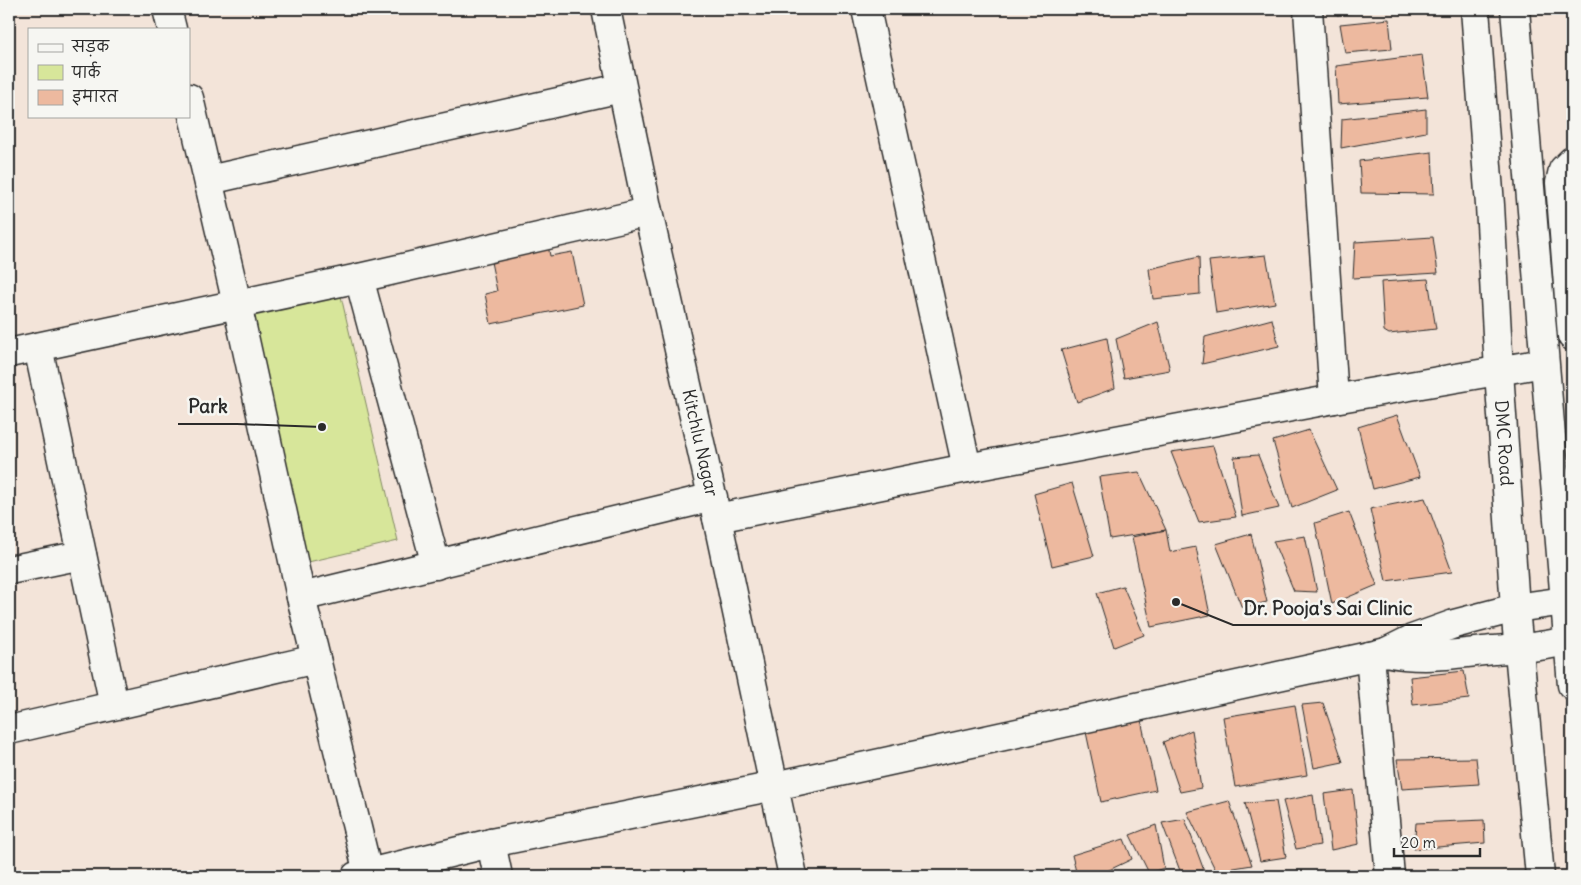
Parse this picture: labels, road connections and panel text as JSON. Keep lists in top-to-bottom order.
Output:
{
  "streets": {
    "street": ["Kitchlu Nagar", "DMC Road"]
  },
  "places": ["Park", "Dr. Pooja's Sai Clinic"],
  "legend": ["सड़क", "पार्क", "इमारत"],
  "scale_bar": "20 m"
}
